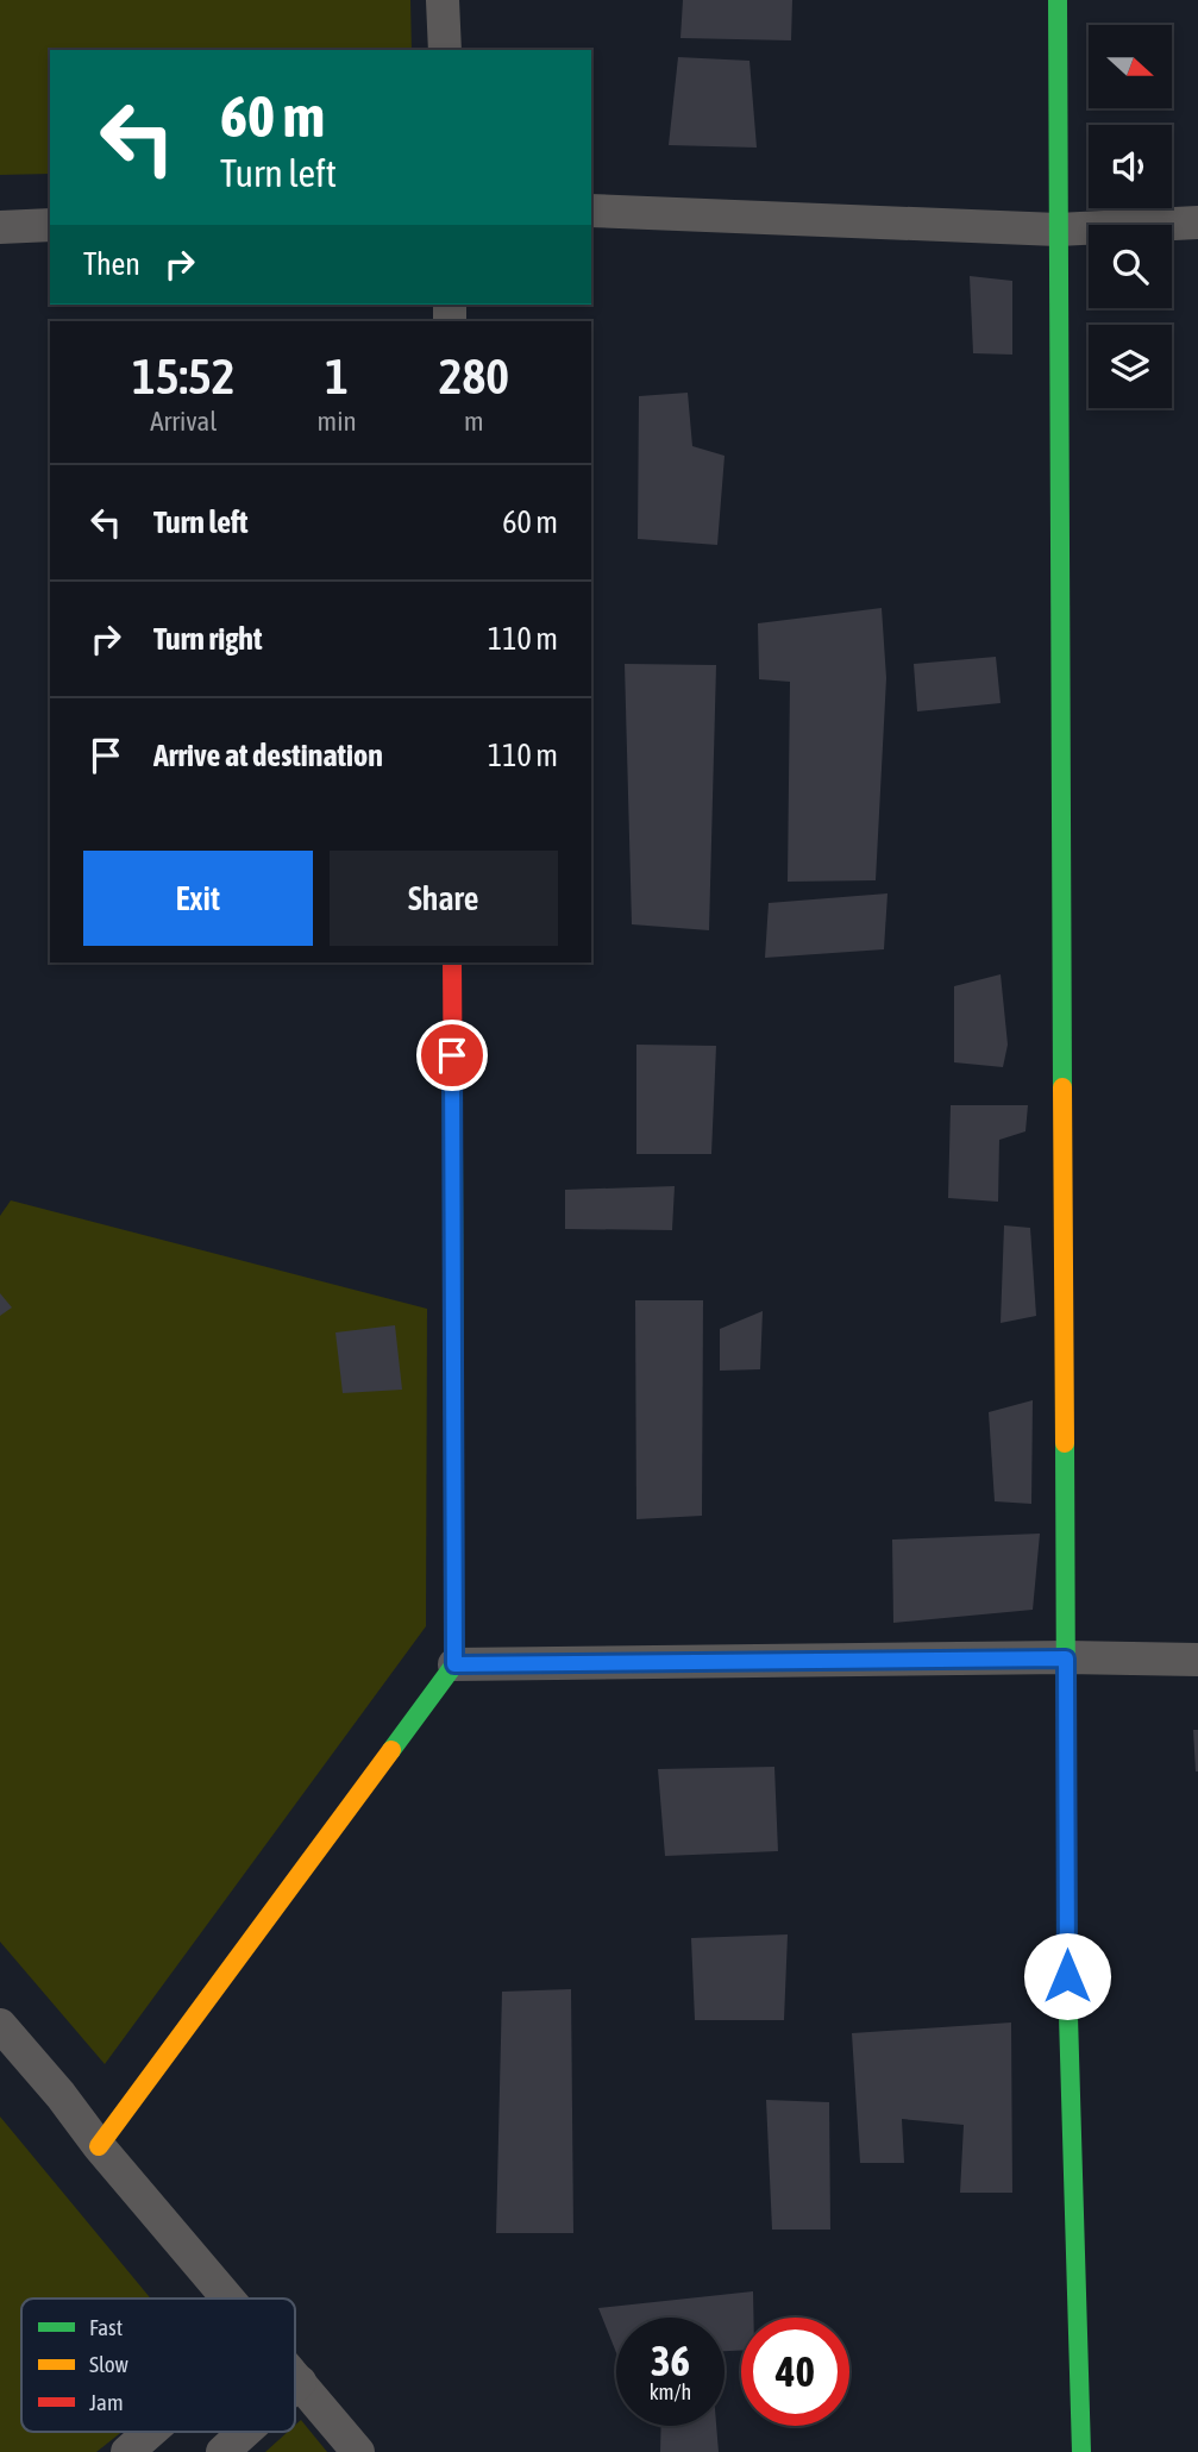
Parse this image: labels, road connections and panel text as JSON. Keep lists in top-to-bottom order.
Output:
{
  "legend": ["Fast", "Slow", "Jam"],
  "north": "right",
  "page": {
    "turn": ["60 m", "Turn left"],
    "then": "Then",
    "eta": [
      "15:52",
      "Arrival",
      "1",
      "min",
      "280",
      "m"
    ],
    "list": [
      {
        "name": "Turn left",
        "value": "60 m"
      },
      {
        "name": "Turn right",
        "value": "110 m"
      },
      {
        "name": "Arrive at destination",
        "value": "110 m"
      }
    ],
    "buttons": ["Exit", "Share"],
    "speed": "36 km/h",
    "limit": "40"
  }
}
